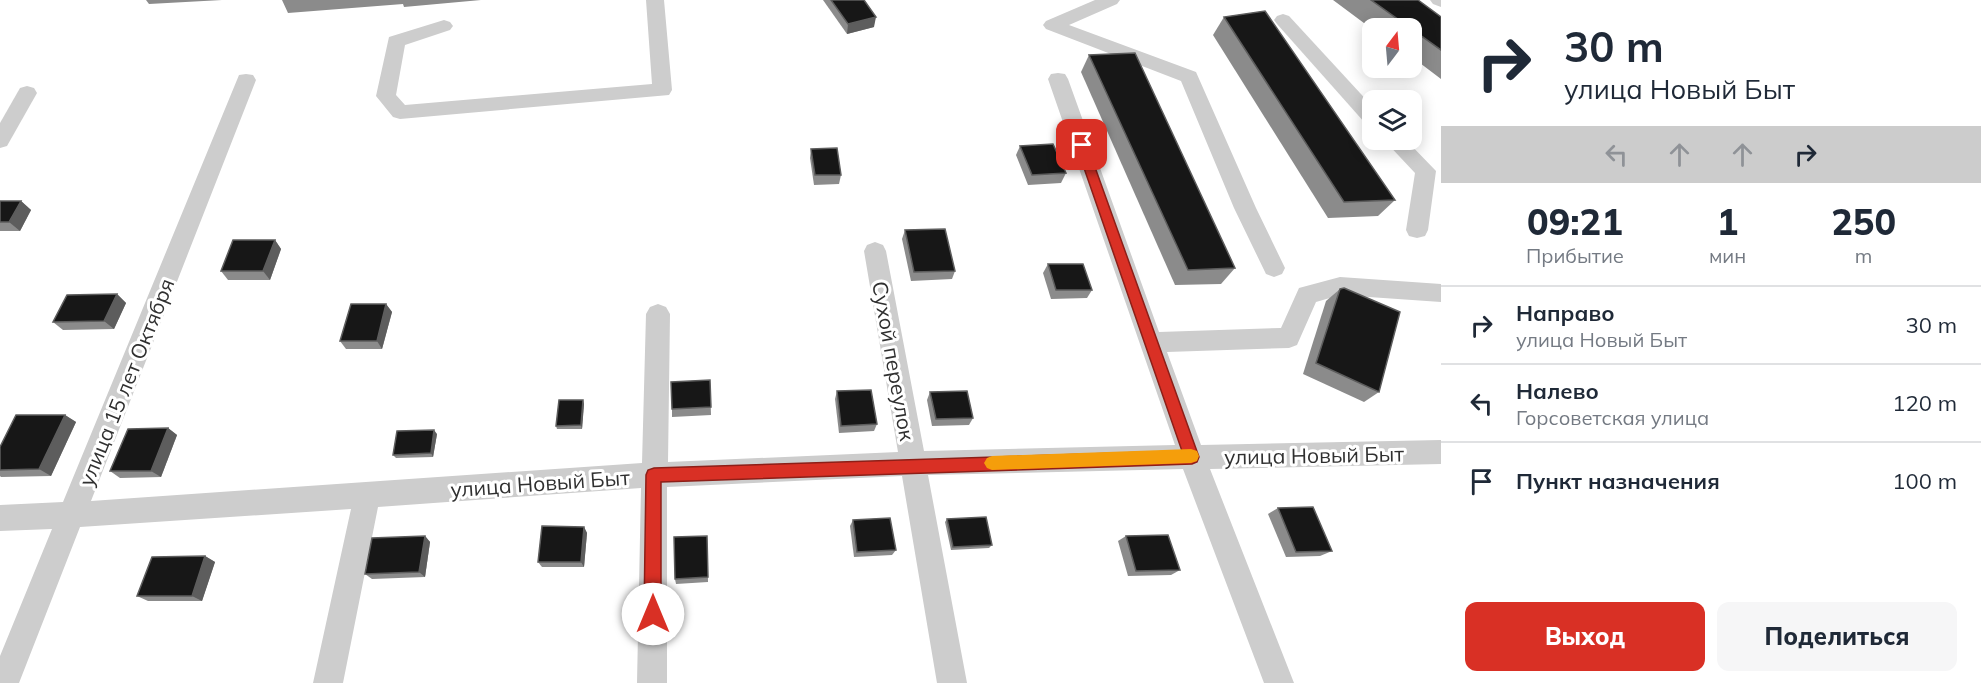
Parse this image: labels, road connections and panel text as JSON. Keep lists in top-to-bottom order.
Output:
{
  "streets": {
    "street": ["Сухой переулок", "улица 15 лет Октября", "улица Новый Быт"]
  },
  "crossings": [
    ["Сухой переулок", "улица Новый Быт"],
    ["улица 15 лет Октября", "улица Новый Быт"]
  ],
  "north": "top",
  "page": {
    "turn": ["30 m", "улица Новый Быт"],
    "eta": [
      "09:21",
      "Прибытие",
      "1",
      "мин",
      "250",
      "m"
    ],
    "list": [
      {
        "name": "Направо",
        "note": "улица Новый Быт",
        "value": "30 m"
      },
      {
        "name": "Налево",
        "note": "Горсоветская улица",
        "value": "120 m"
      },
      {
        "name": "Пункт назначения",
        "value": "100 m"
      }
    ],
    "buttons": ["Выход", "Поделиться"]
  }
}
